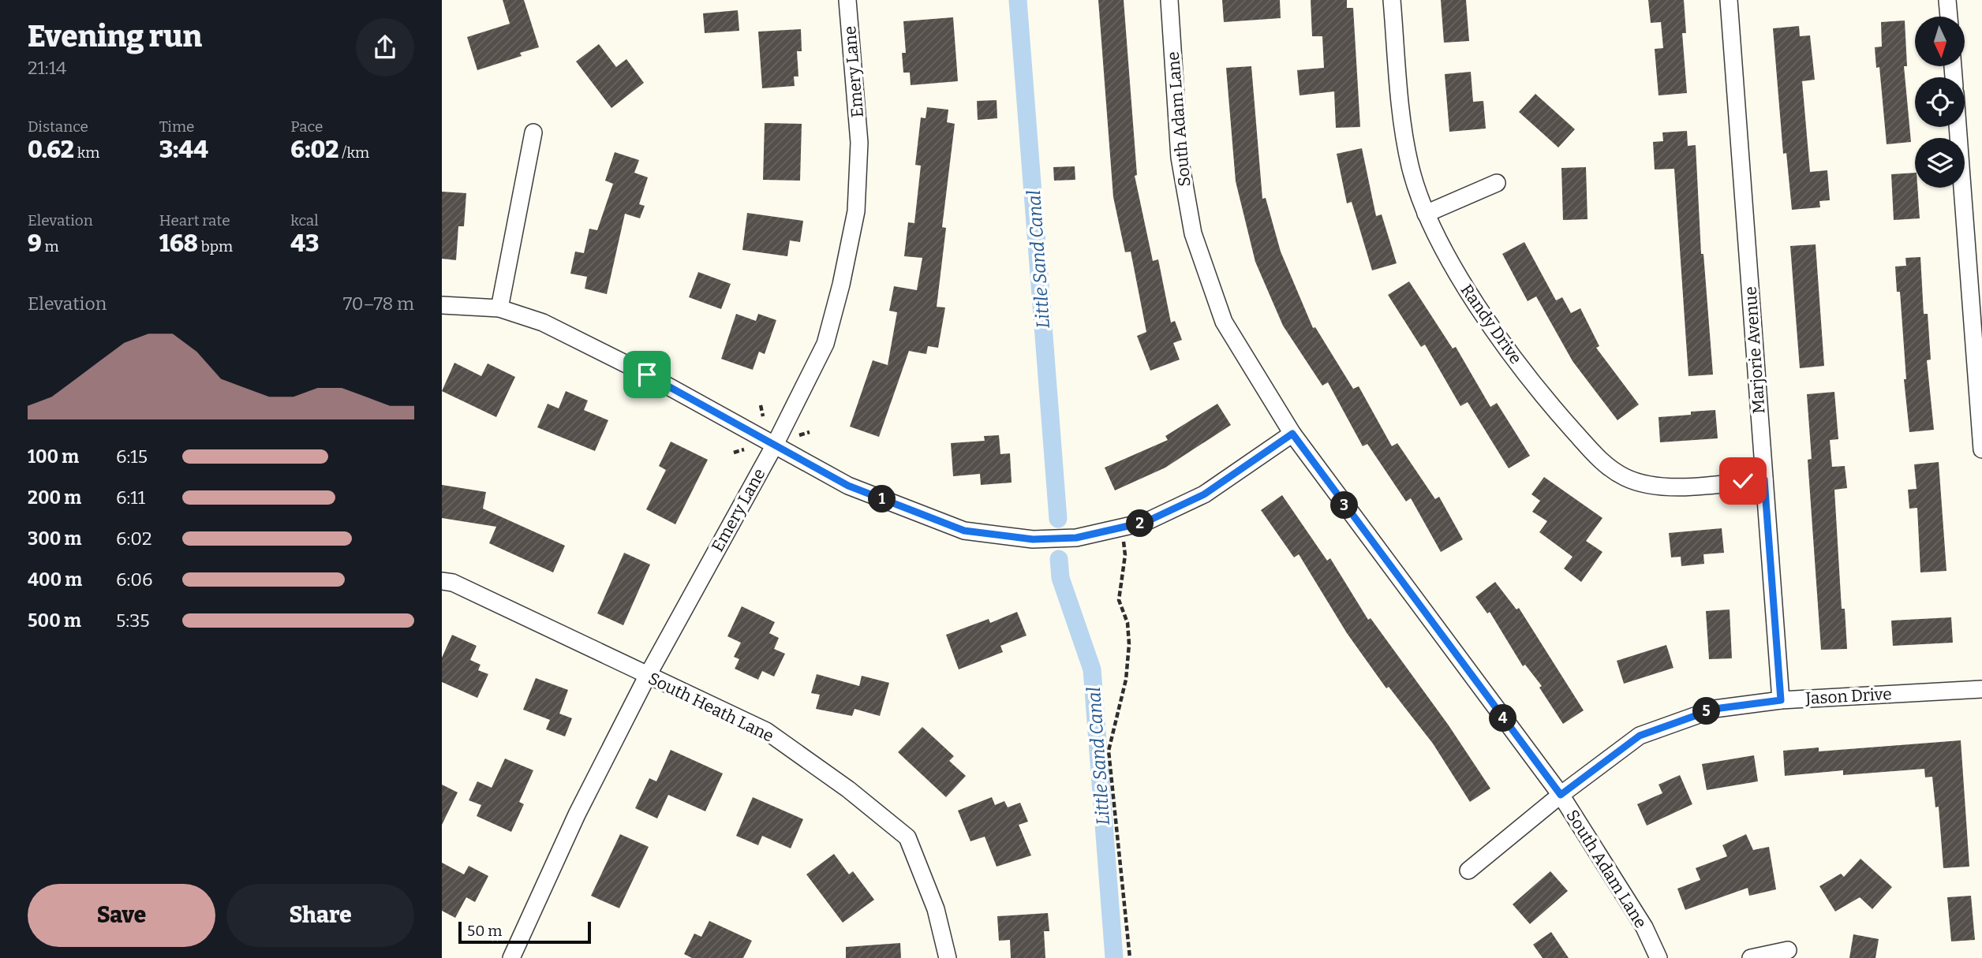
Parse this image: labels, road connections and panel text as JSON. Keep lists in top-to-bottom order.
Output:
{
  "streets": {
    "street": [
      "Emery Lane",
      "South Adam Lane",
      "Randy Drive",
      "Marjorie Avenue",
      "Jason Drive",
      "South Heath Lane"
    ]
  },
  "crossings": [
    ["Emery Lane", "South Heath Lane"],
    ["South Adam Lane", "Jason Drive"],
    ["Randy Drive", "Marjorie Avenue"],
    ["Marjorie Avenue", "Jason Drive"]
  ],
  "water": ["Little Sand Canal"],
  "scale_bar": "50 m",
  "north": "bottom",
  "page": {
    "heading": ["Evening run", "21:14"],
    "stats": [
      ["Distance", "0.62 km"],
      ["Time", "3:44"],
      ["Pace", "6:02 /km"],
      ["Elevation", "9 m"],
      ["Heart rate", "168 bpm"],
      ["kcal", "43"]
    ],
    "chart": ["Elevation", "70–78 m"],
    "list": [
      {
        "name": "100 m",
        "note": "6:15"
      },
      {
        "name": "200 m",
        "note": "6:11"
      },
      {
        "name": "300 m",
        "note": "6:02"
      },
      {
        "name": "400 m",
        "note": "6:06"
      },
      {
        "name": "500 m",
        "note": "5:35"
      }
    ],
    "pins": [
      "1",
      "3",
      "2",
      "5",
      "4"
    ],
    "buttons": ["Save", "Share"],
    "scale": "50 m"
  }
}
